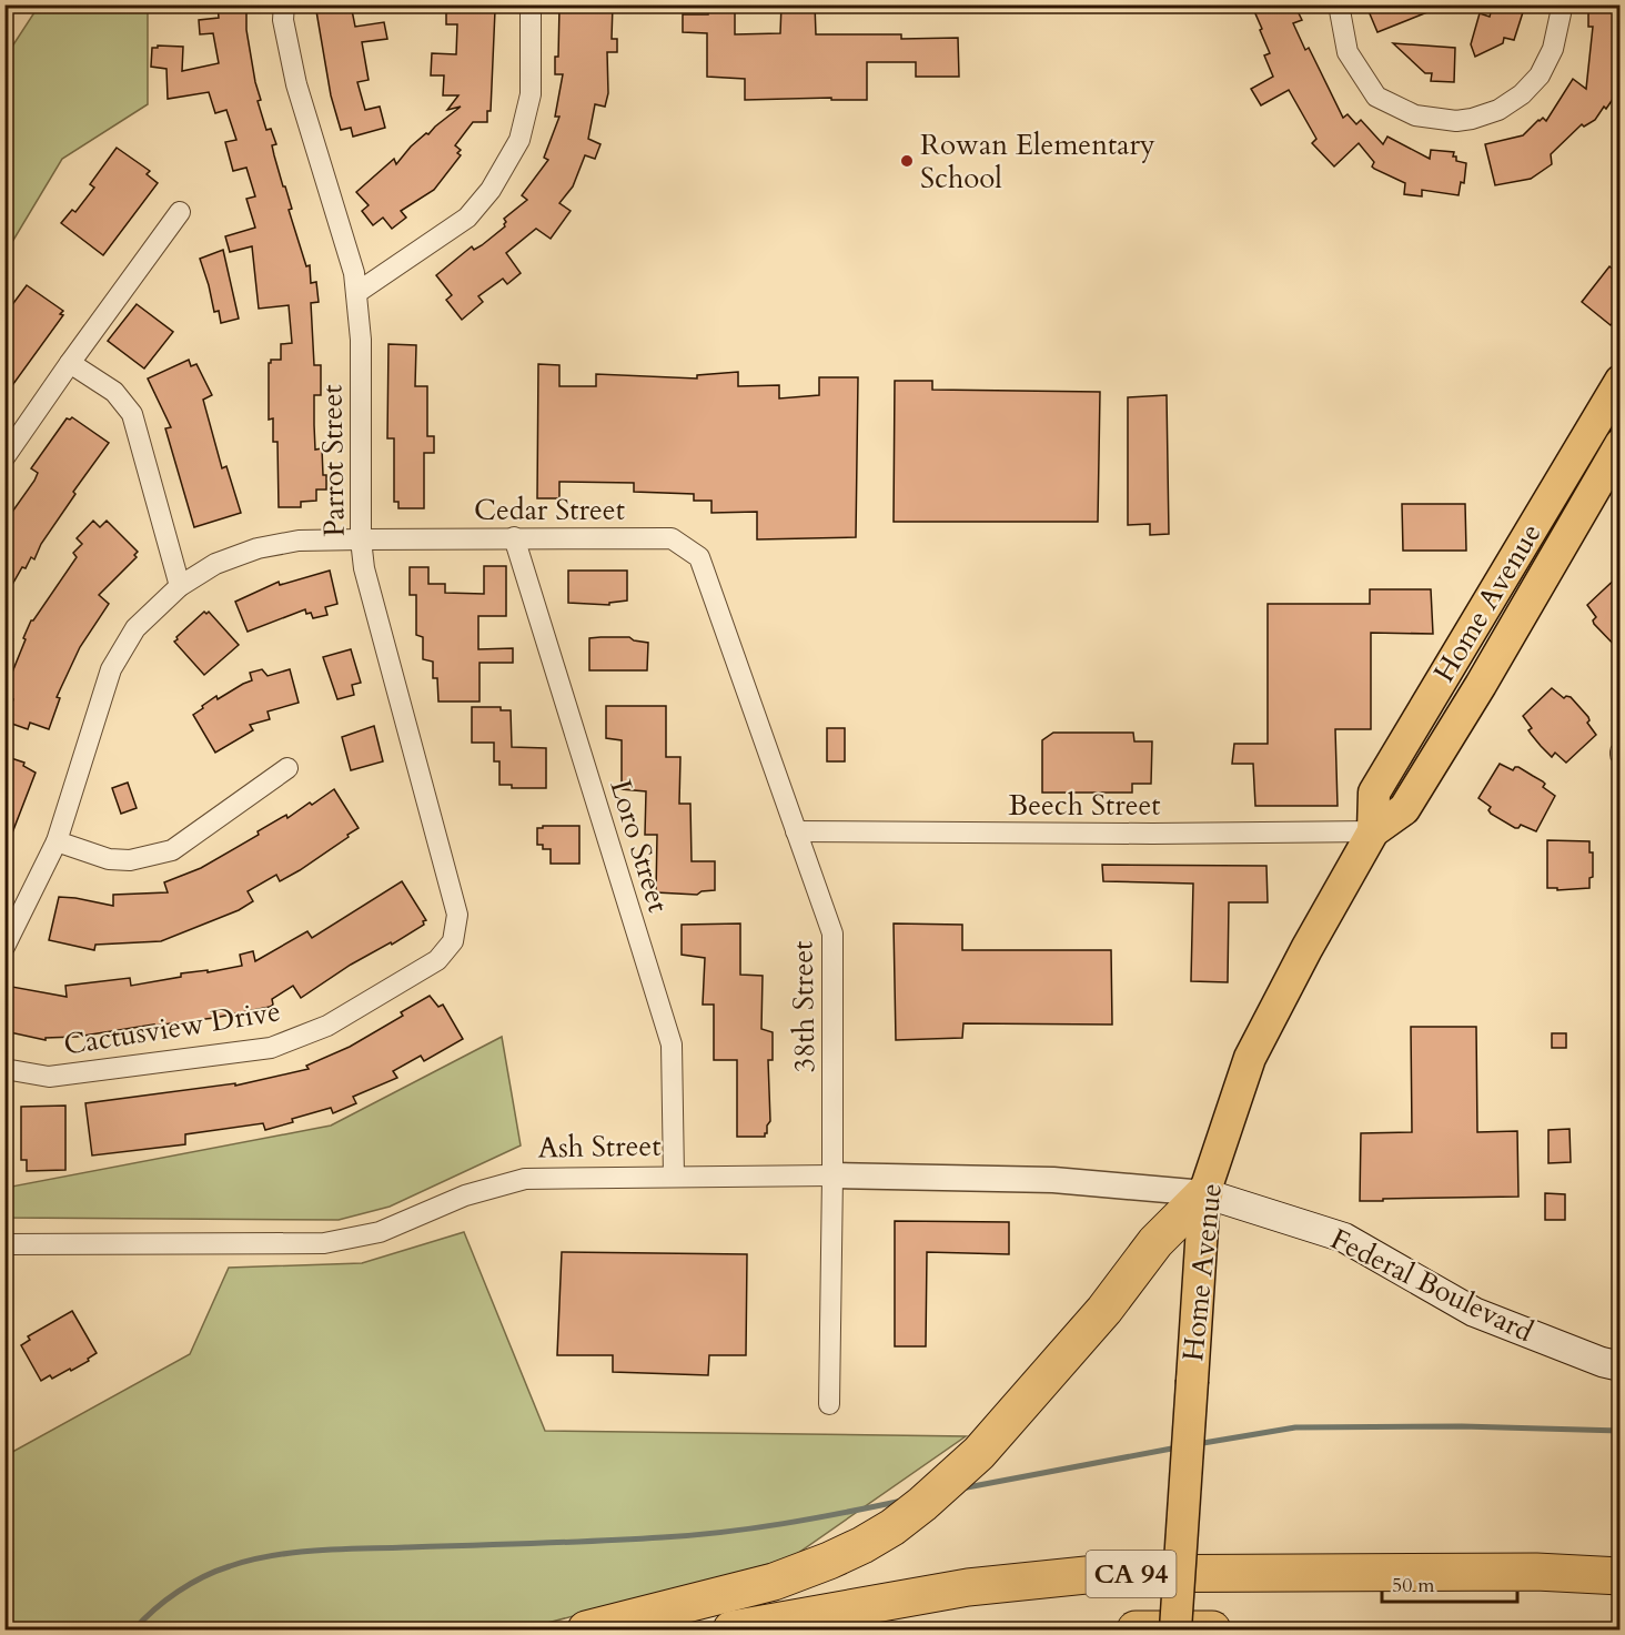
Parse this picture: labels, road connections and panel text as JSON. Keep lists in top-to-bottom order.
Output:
{
  "streets": {
    "highway": ["CA 94"],
    "main road": ["Home Avenue", "Federal Boulevard"],
    "street": [
      "Parrot Street",
      "Cedar Street",
      "Beech Street",
      "Loro Street",
      "38th Street",
      "Cactusview Drive",
      "Ash Street"
    ]
  },
  "crossings": [
    ["Parrot Street", "Cedar Street"],
    ["Parrot Street", "Cactusview Drive"],
    ["Cedar Street", "Loro Street"],
    ["Cedar Street", "38th Street"],
    ["Home Avenue", "Beech Street"],
    ["Home Avenue", "Ash Street"],
    ["Home Avenue", "Federal Boulevard"],
    ["Beech Street", "38th Street"],
    ["Loro Street", "Ash Street"],
    ["38th Street", "Ash Street"],
    ["Ash Street", "Federal Boulevard"]
  ],
  "places": ["Rowan Elementary School"],
  "scale_bar": "50 m"
}
